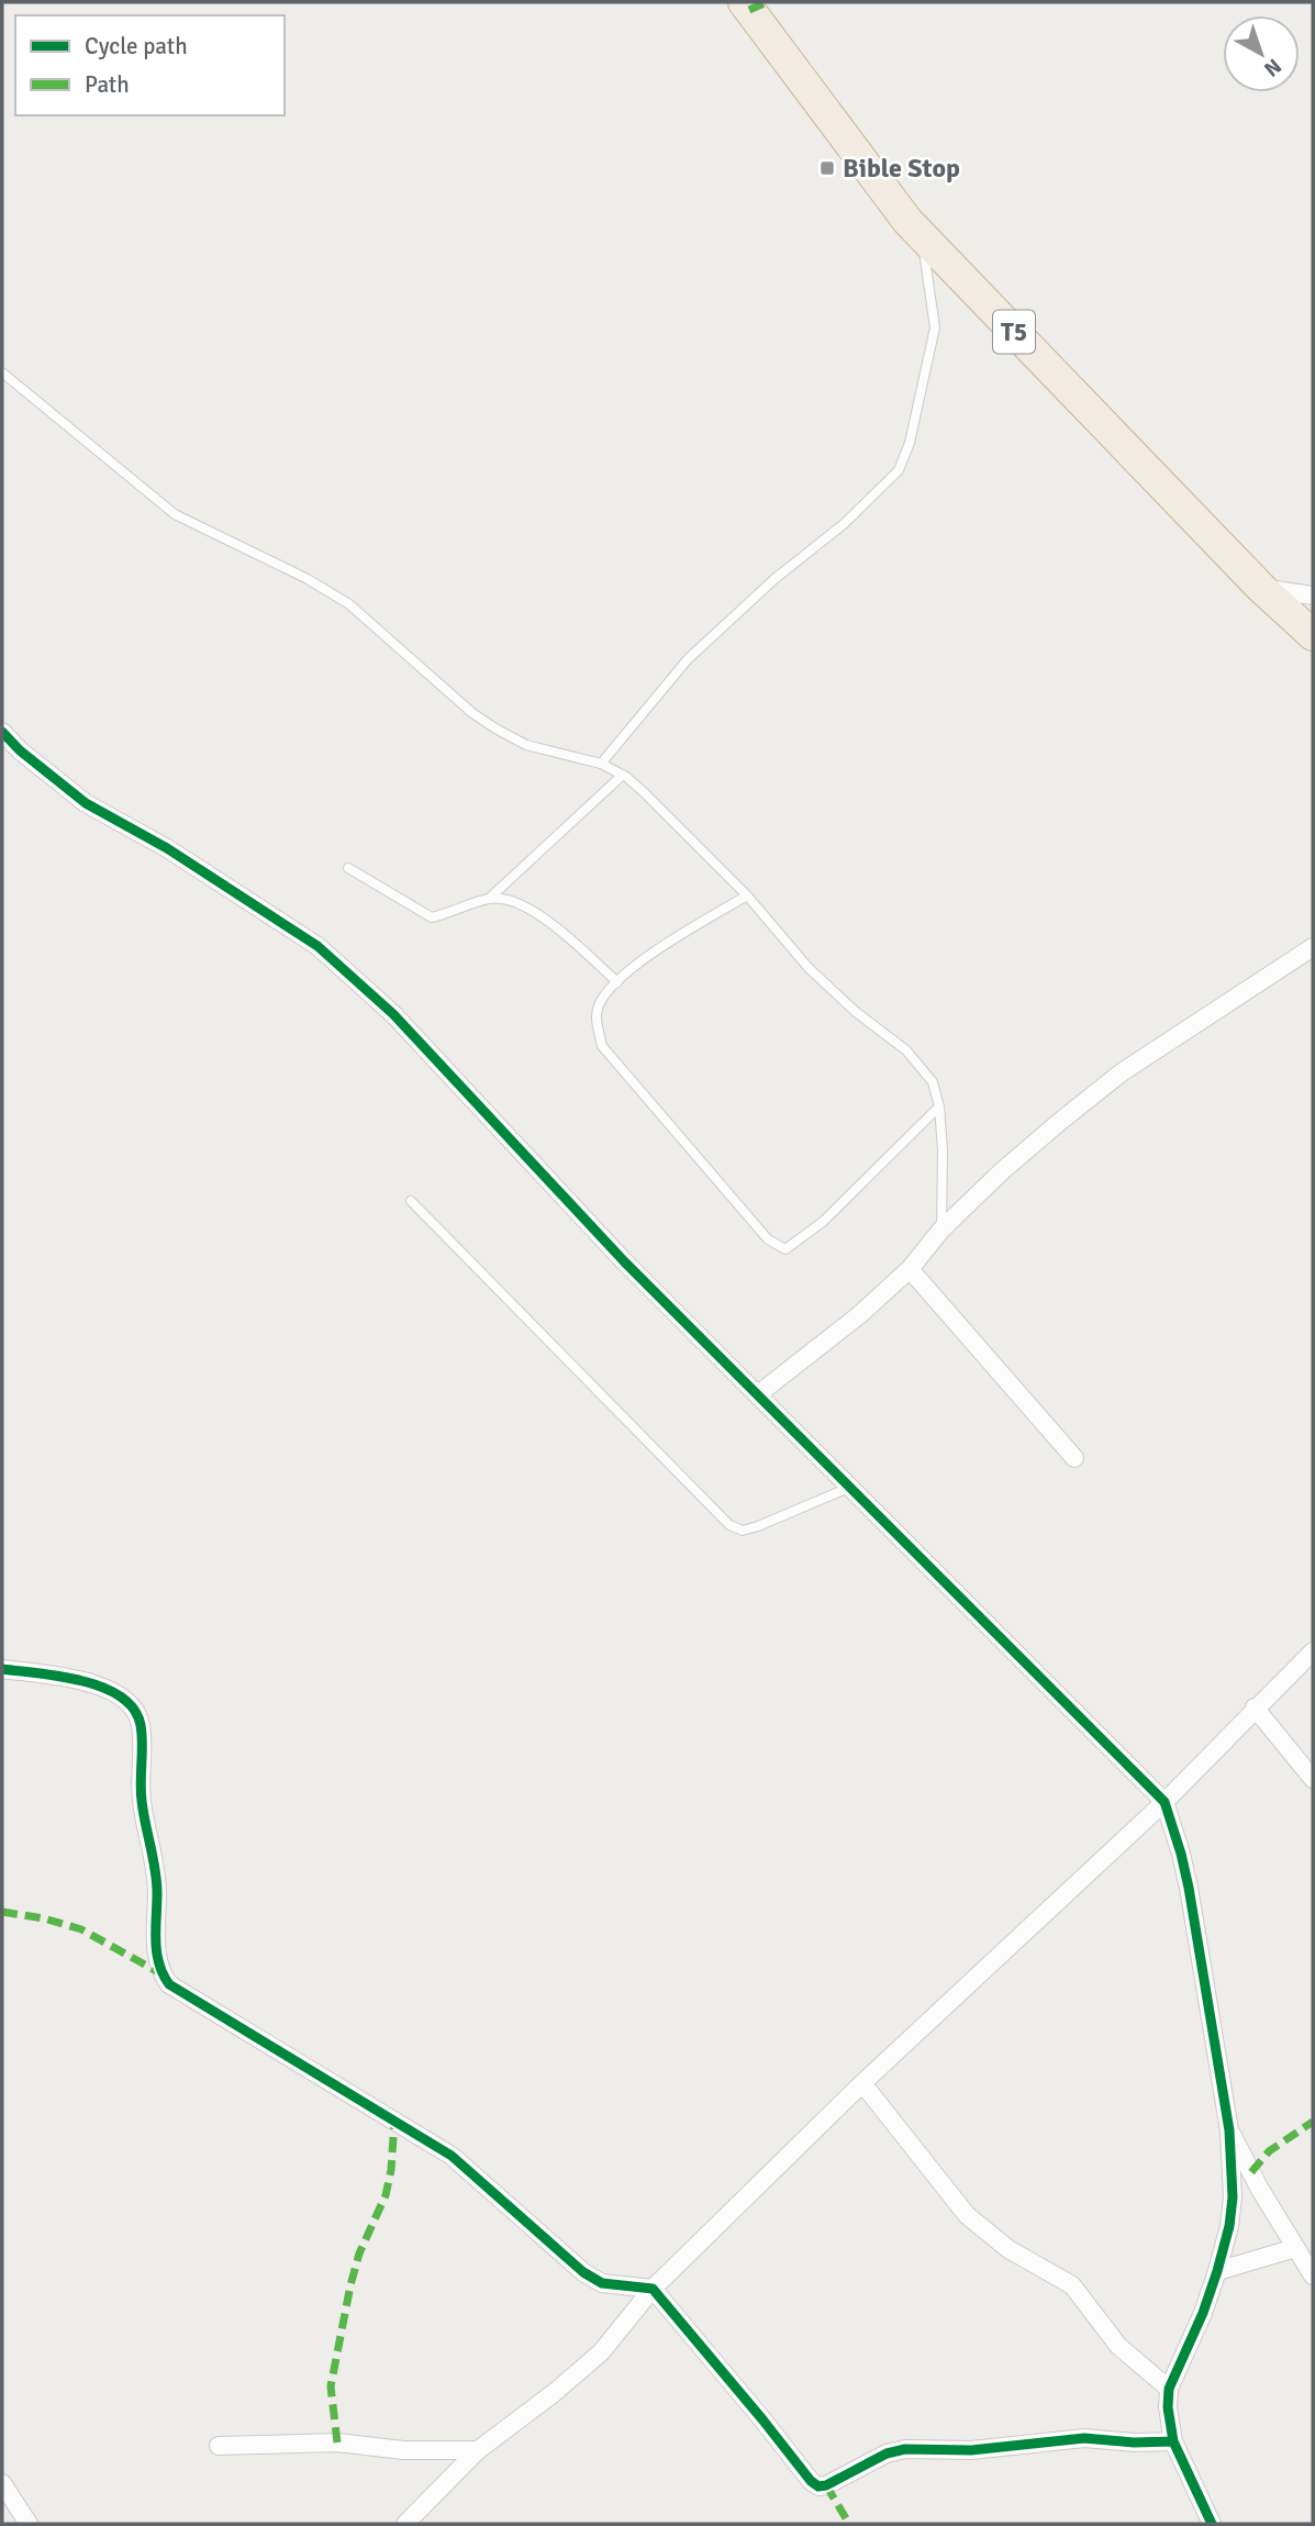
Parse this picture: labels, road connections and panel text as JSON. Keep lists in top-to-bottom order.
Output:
{
  "streets": {
    "highway": ["T5"]
  },
  "places": {
    "transit": ["Bible Stop"]
  },
  "legend": ["Cycle path", "Path"],
  "north": "bottom right"
}
